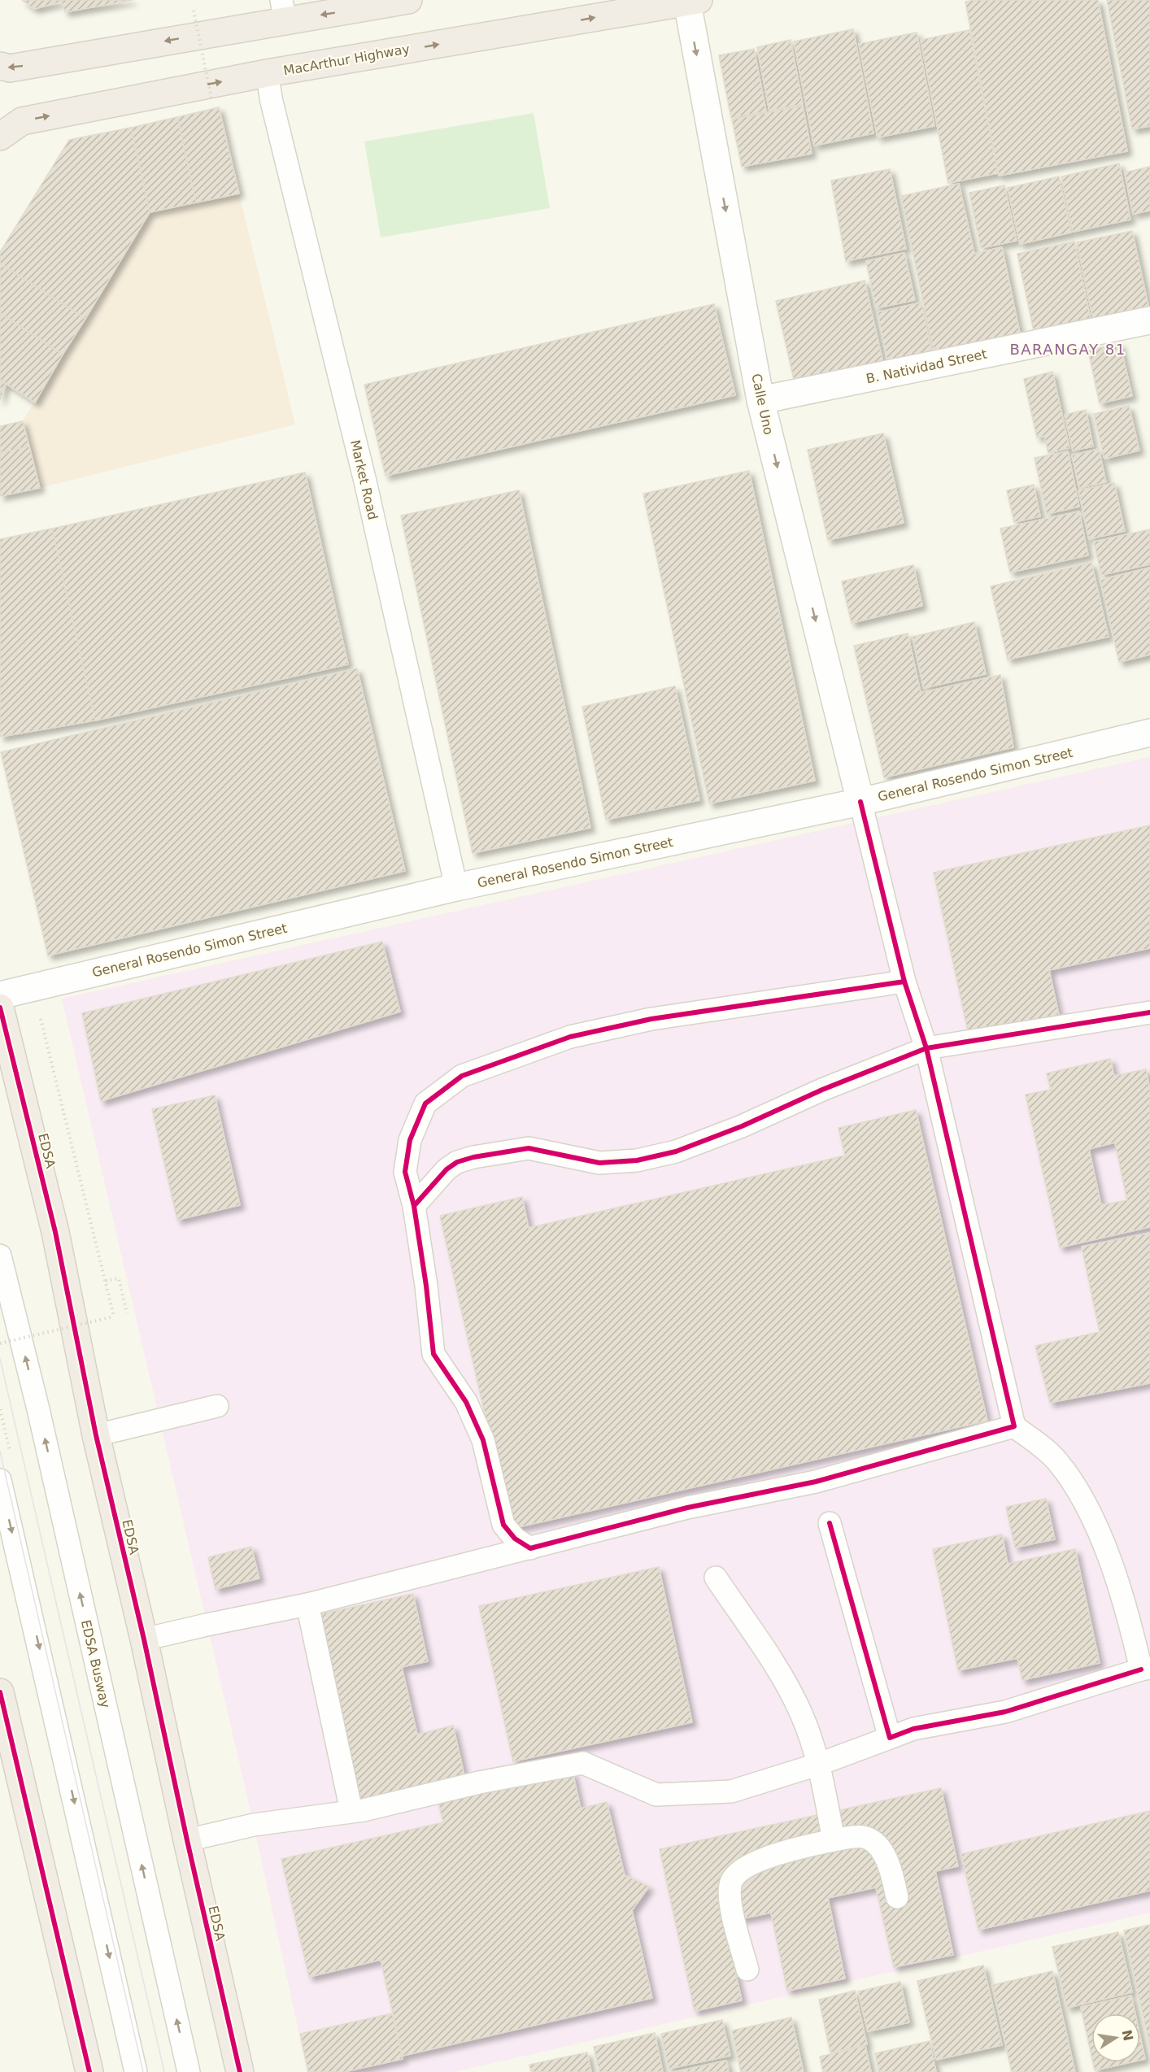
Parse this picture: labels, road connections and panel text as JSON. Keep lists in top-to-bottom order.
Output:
{
  "streets": {
    "highway": ["MacArthur Highway", "EDSA"],
    "street": ["B. Natividad Street", "Calle Uno", "General Rosendo Simon Street"],
    "lane": ["Market Road", "EDSA Busway"]
  },
  "crossings": [
    ["MacArthur Highway", "Calle Uno"],
    ["MacArthur Highway", "Market Road"],
    ["B. Natividad Street", "Calle Uno"],
    ["Calle Uno", "General Rosendo Simon Street"],
    ["Market Road", "General Rosendo Simon Street"]
  ],
  "one_way": ["Calle Uno"],
  "districts": ["BARANGAY 81"],
  "north": "right"
}
